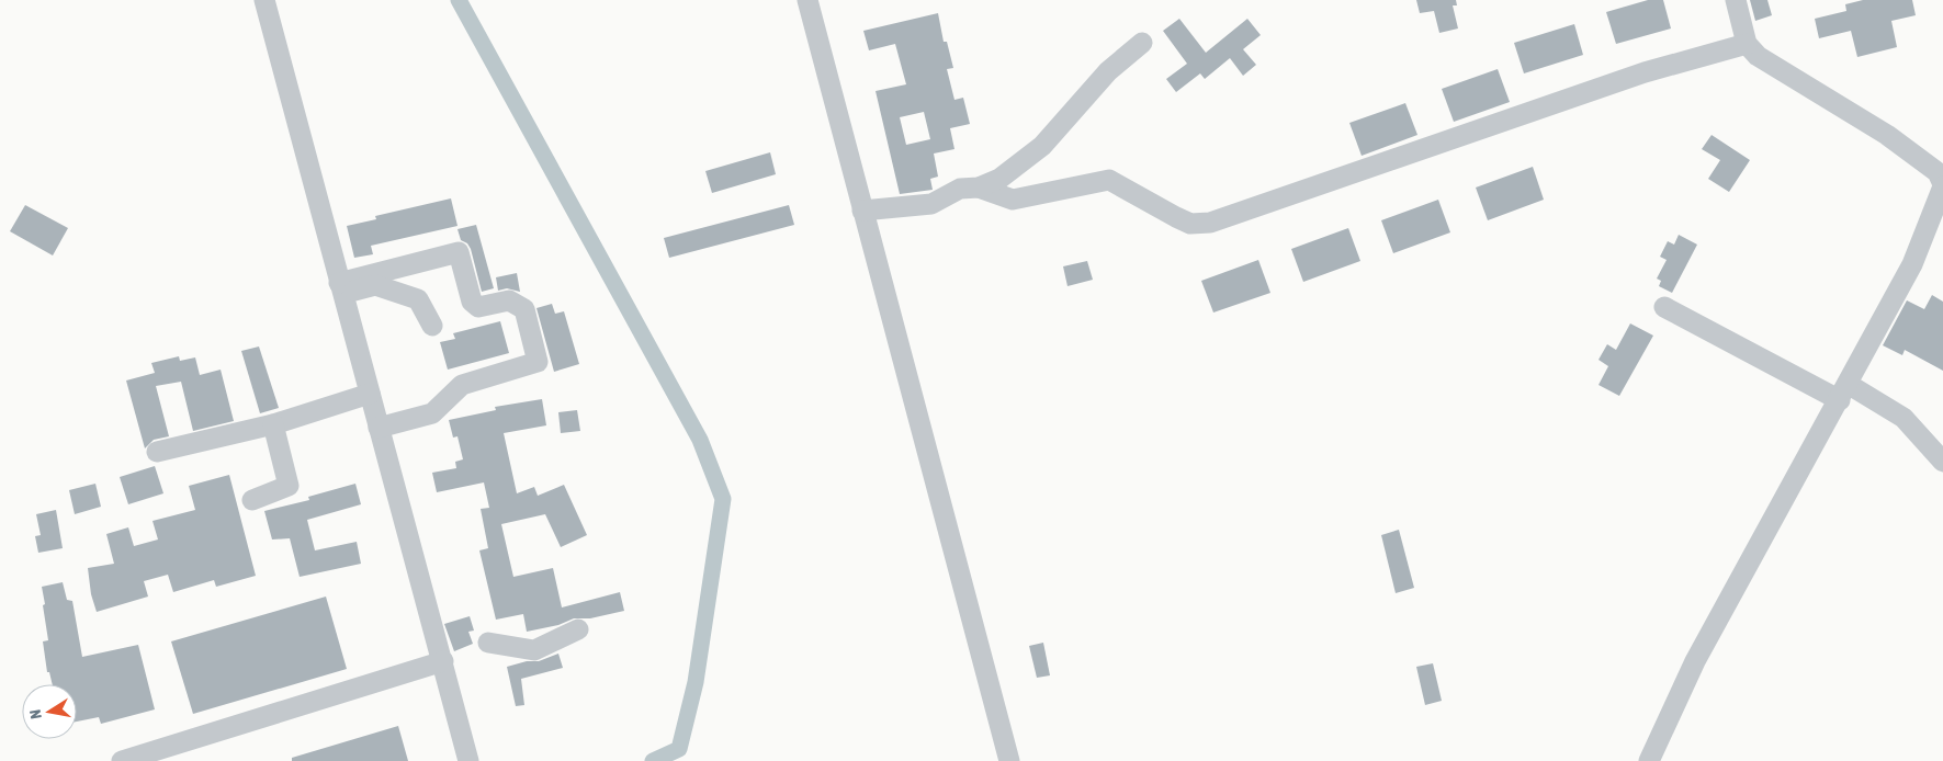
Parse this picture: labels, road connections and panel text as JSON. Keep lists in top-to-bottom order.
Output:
{
  "north": "left"
}
